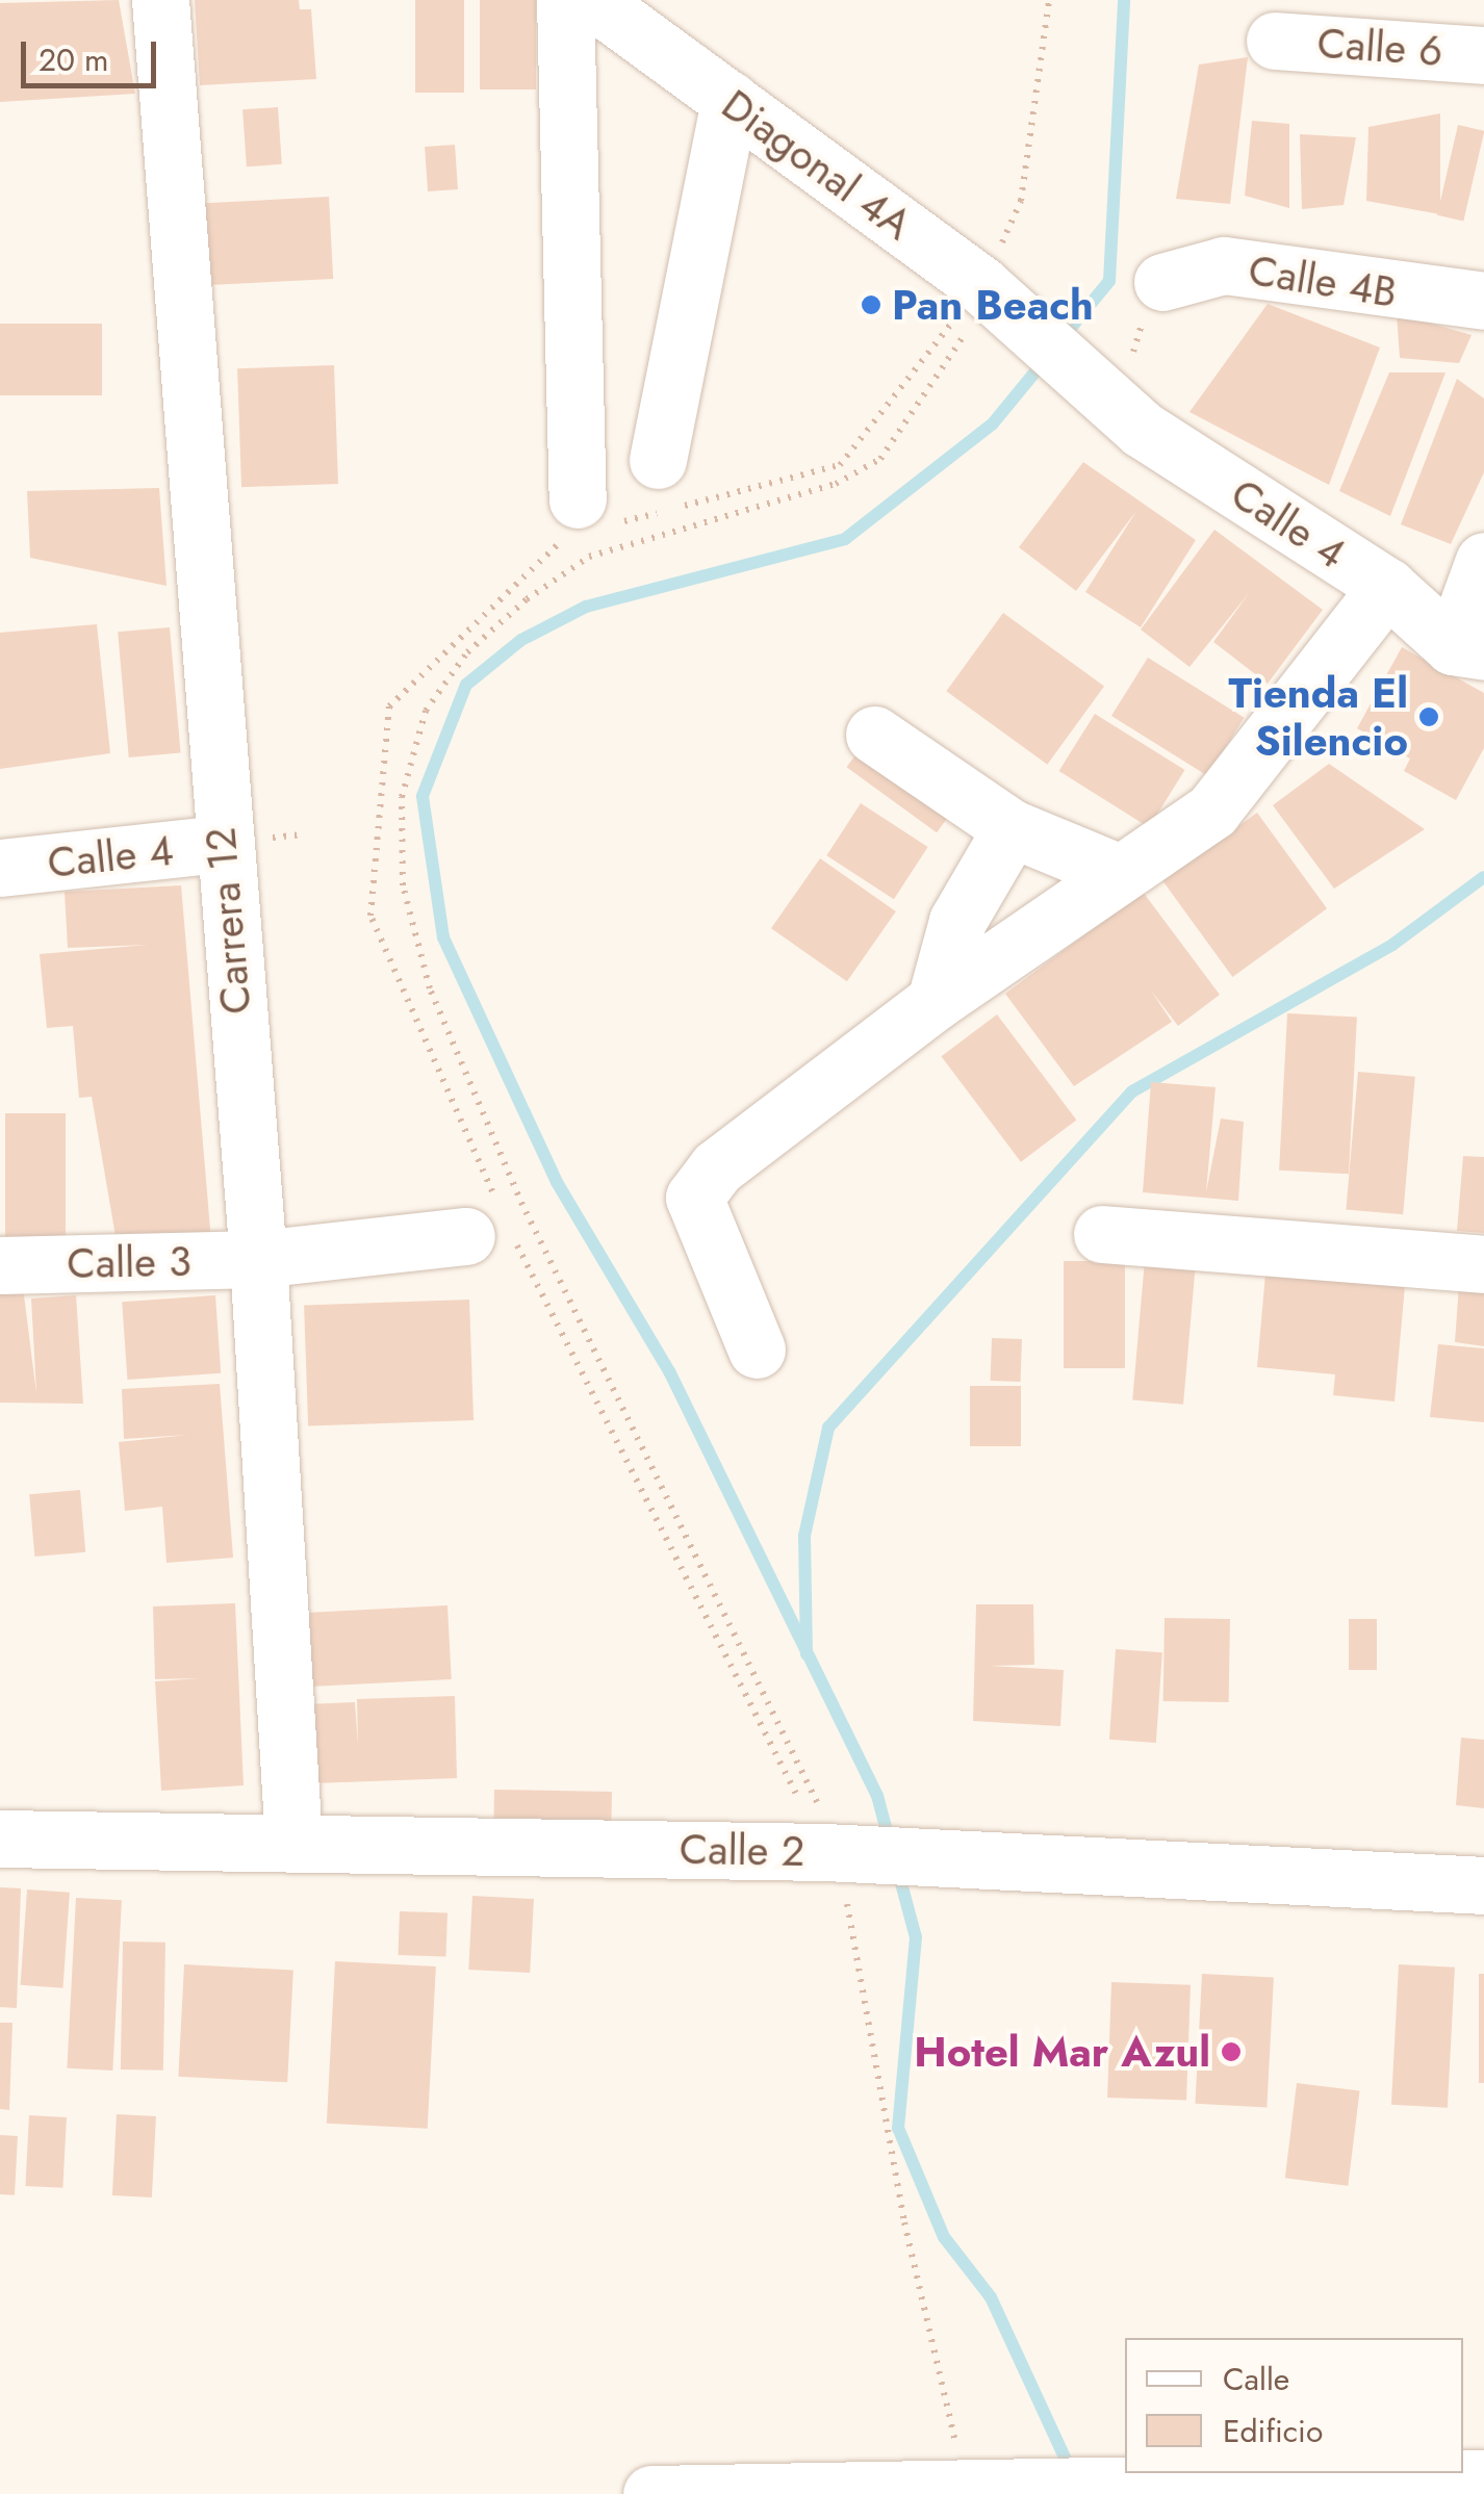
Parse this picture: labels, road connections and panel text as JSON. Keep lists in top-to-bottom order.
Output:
{
  "streets": {
    "street": [
      "Calle 6",
      "Diagonal 4A",
      "Calle 4B",
      "Calle 4",
      "Carrera 12",
      "Calle 3",
      "Calle 2"
    ]
  },
  "crossings": [
    ["Diagonal 4A", "Calle 4"],
    ["Calle 4", "Carrera 12"],
    ["Carrera 12", "Calle 3"],
    ["Carrera 12", "Calle 2"]
  ],
  "places": ["Pan Beach", "Tienda El Silencio", "Hotel Mar Azul"],
  "legend": ["Calle", "Edificio"],
  "scale_bar": "20 m"
}
